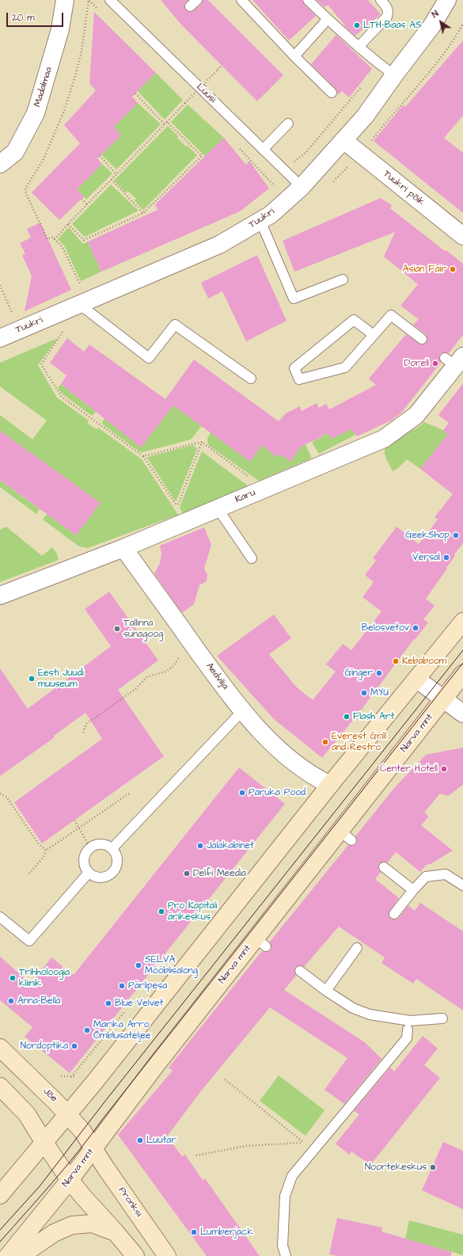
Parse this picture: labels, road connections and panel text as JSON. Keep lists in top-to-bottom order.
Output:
{
  "streets": {
    "main road": ["Narva mnt", "Jõe", "Pronksi"],
    "street": [
      "Madalmaa",
      "Tuukri põik",
      "Tuukri",
      "Karu",
      "Aedvilja"
    ],
    "lane": ["Lüüsi"]
  },
  "crossings": [
    ["Lüüsi", "Tuukri"],
    ["Tuukri põik", "Tuukri"],
    ["Karu", "Aedvilja"],
    ["Narva mnt", "Jõe"],
    ["Narva mnt", "Pronksi"],
    ["Jõe", "Pronksi"]
  ],
  "places": [
    "LTH-Baas AS",
    "Asian Fair",
    "Dorell",
    "GeekShop",
    "Versal",
    "Belosvetov",
    "Tallinna sünagoog",
    "Kebaboom",
    "Ginger",
    "Eesti Juudi muuseum",
    "MYU",
    "Flash Art",
    "Everest Grill and Restro",
    "Center Hotell",
    "Paruka Pood",
    "Jalakabinet",
    "Delfi Meedia",
    "Pro Kapitali ärikeskus",
    "SELVA Mööblisalong",
    "Trihholoogia kliinik",
    "Pärlipesa",
    "Anna-Bella",
    "Blue Velvet",
    "Marika Arro Õmblusateljee",
    "Nordoptika",
    "Luutar",
    "Noortekeskus",
    "Lumberjack"
  ],
  "scale_bar": "20 m",
  "north": "top left"
}
